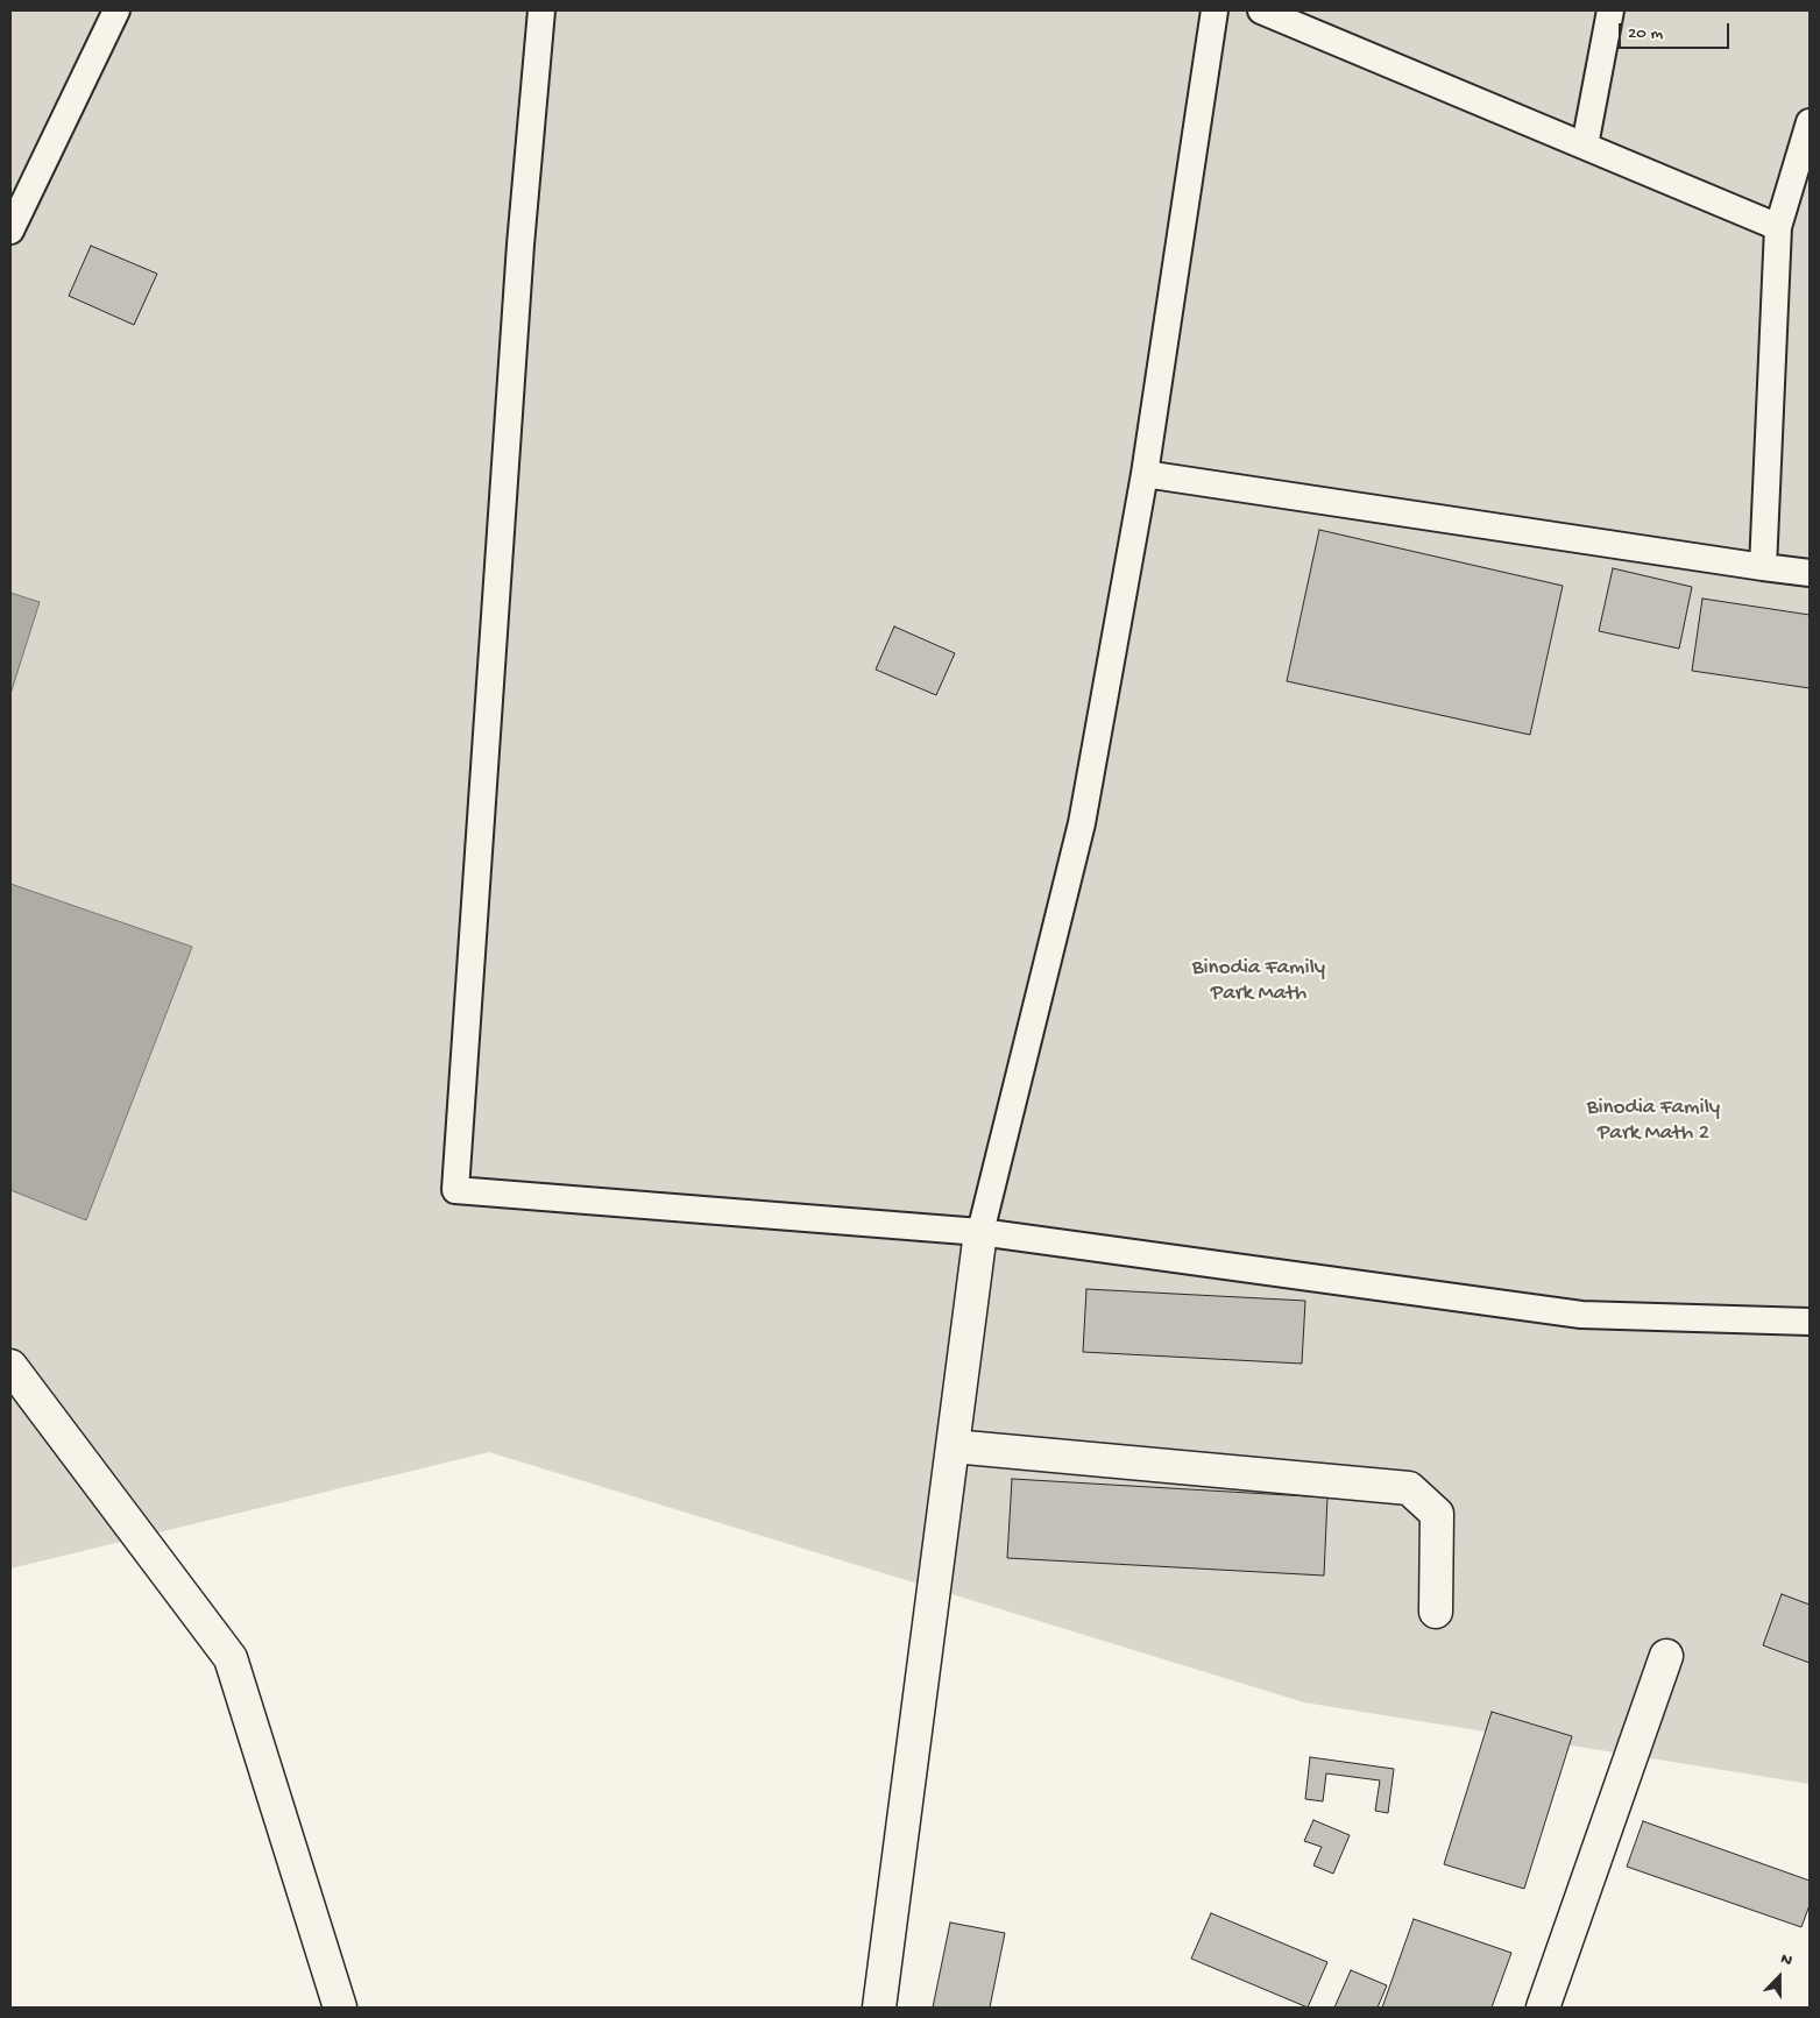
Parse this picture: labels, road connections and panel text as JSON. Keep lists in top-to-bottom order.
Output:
{
  "parks": ["Binodia Family Park Math", "Binodia Family Park Math 2"],
  "scale_bar": "20 m",
  "north": "top"
}
